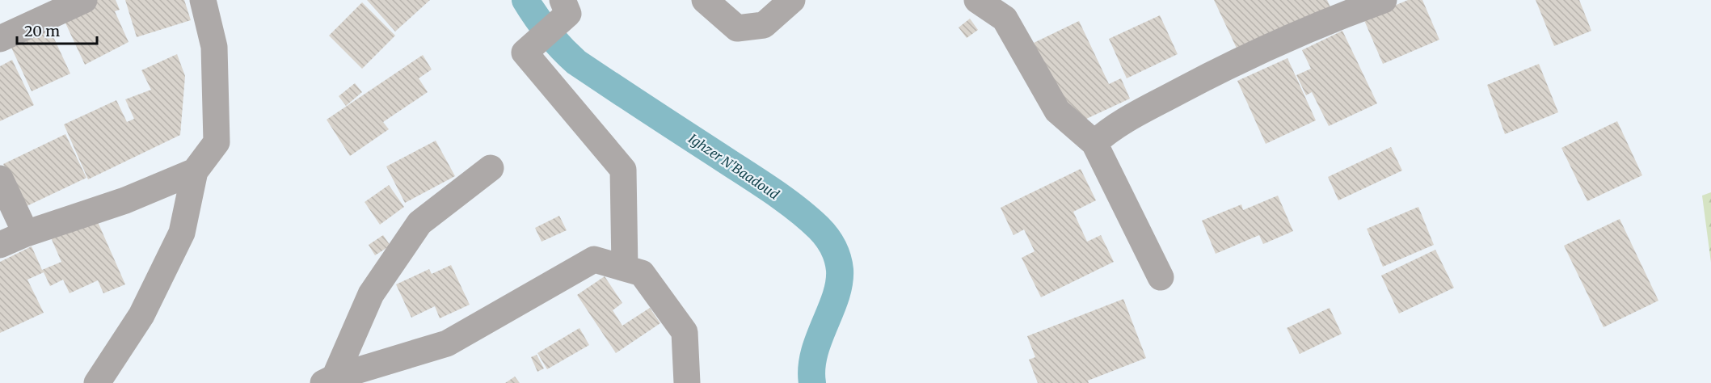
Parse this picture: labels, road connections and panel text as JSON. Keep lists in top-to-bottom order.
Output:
{
  "water": ["Ighzer N'Baadoud"],
  "scale_bar": "20 m"
}
